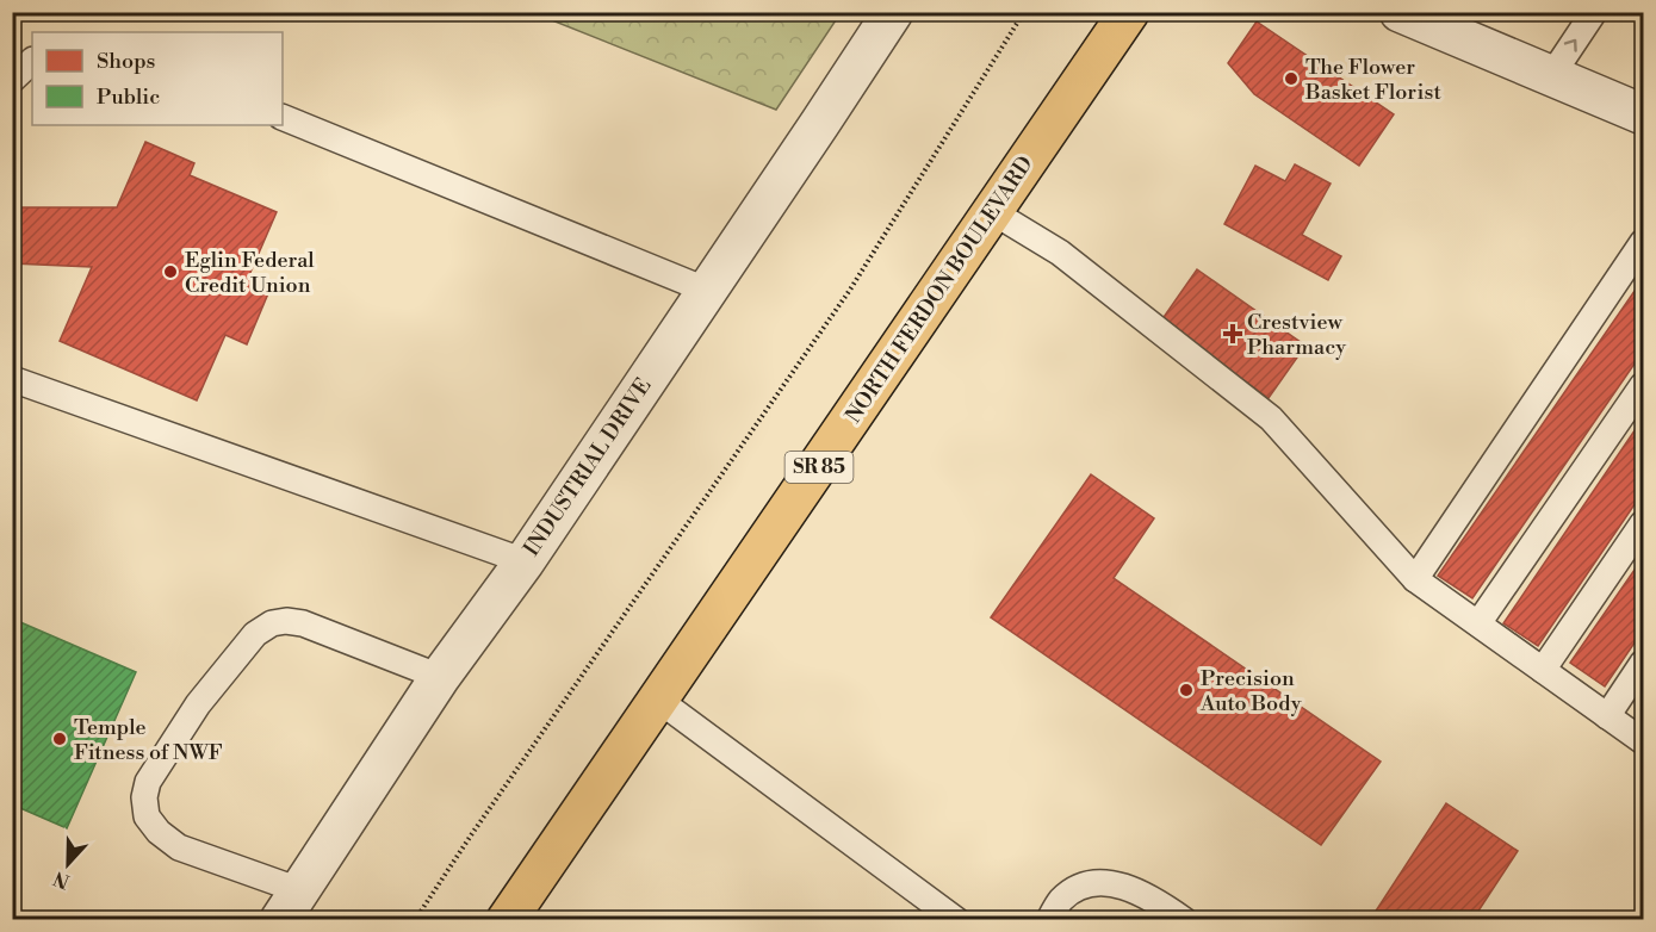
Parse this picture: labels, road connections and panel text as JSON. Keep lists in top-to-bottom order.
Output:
{
  "streets": {
    "main road": ["NORTH FERDON BOULEVARD", "SR 85"],
    "street": ["INDUSTRIAL DRIVE"]
  },
  "places": {
    "other": [
      "The Flower Basket Florist",
      "Eglin Federal Credit Union",
      "Precision Auto Body",
      "Temple Fitness of NWF"
    ],
    "health": ["Crestview Pharmacy"]
  },
  "legend": ["Shops", "Public"],
  "north": "bottom"
}
